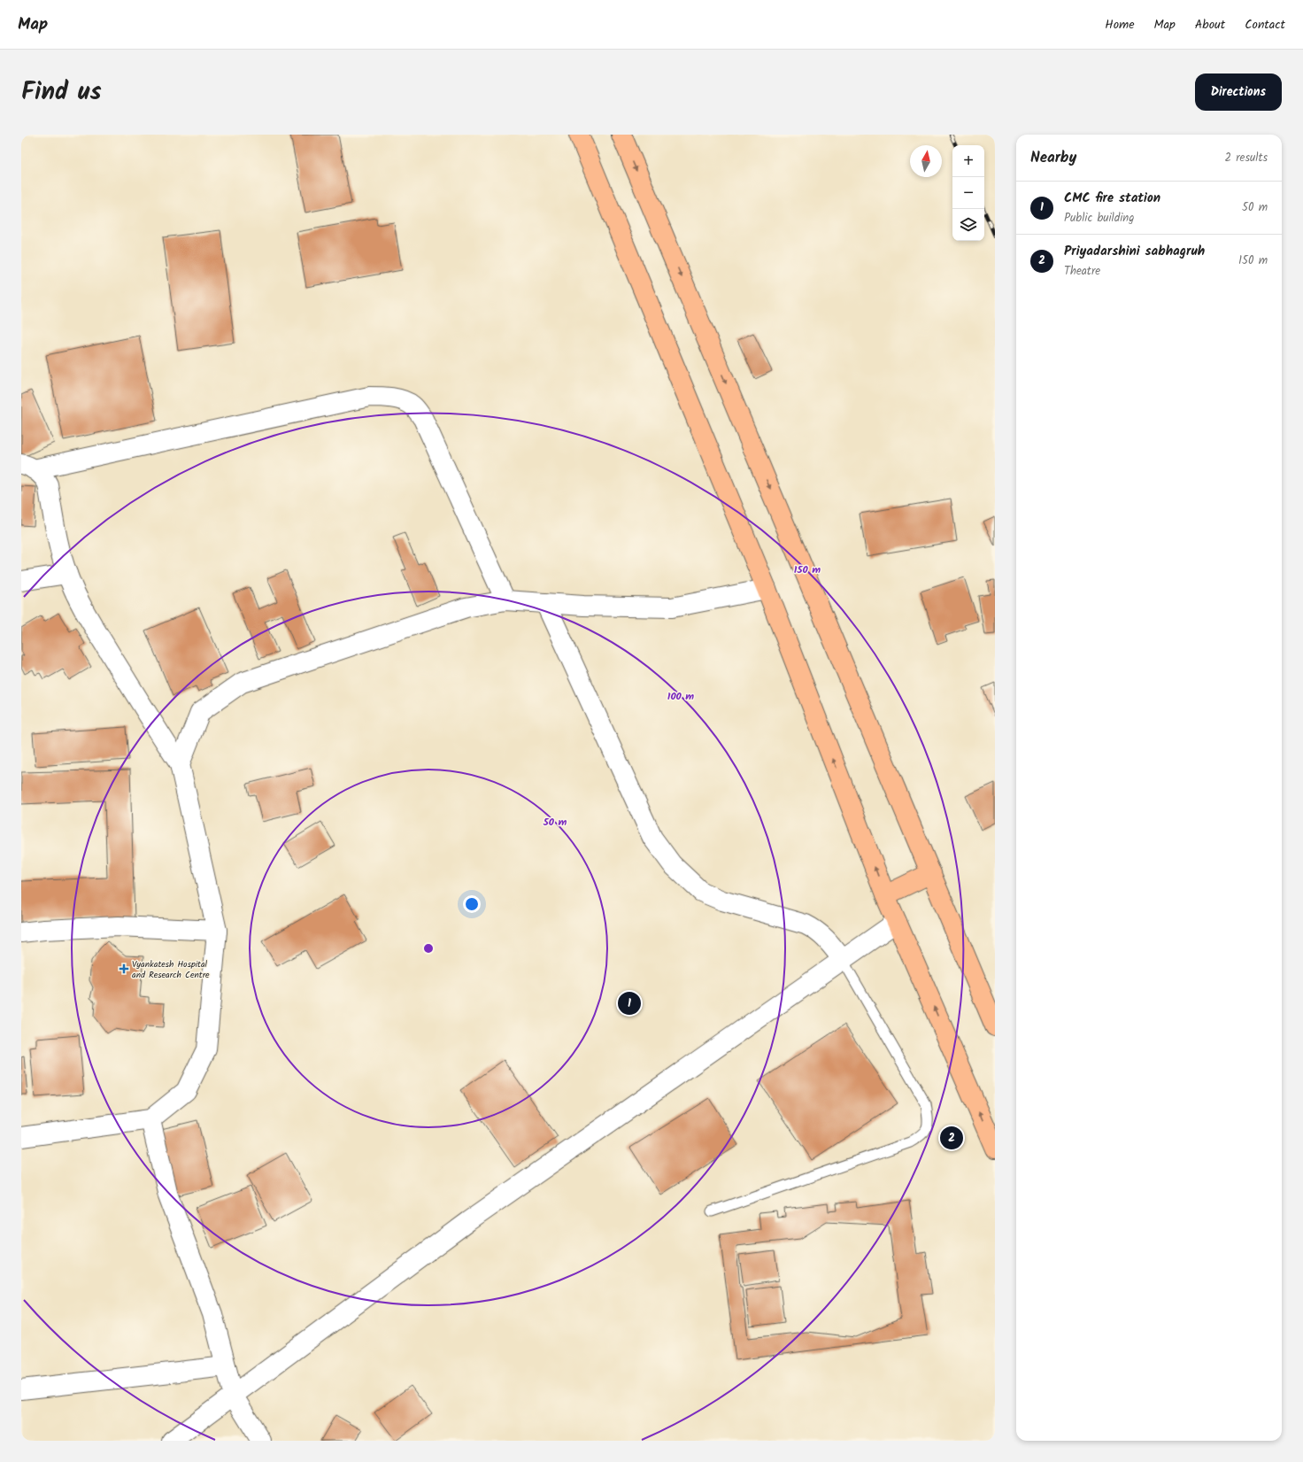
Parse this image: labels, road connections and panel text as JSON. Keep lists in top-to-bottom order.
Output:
{
  "places": {
    "health": ["Vyankatesh Hospital and Research Centre"]
  },
  "north": "top",
  "page": {
    "header": "Map",
    "nav": [
      "Home",
      "Map",
      "About",
      "Contact"
    ],
    "title": "Find us",
    "buttons": "Directions",
    "heading": ["Nearby", "2 results"],
    "map_buttons": ["+", "−"],
    "list": [
      {
        "mark": "1",
        "name": "CMC fire station",
        "note": "Public building",
        "value": "50 m"
      },
      {
        "mark": "2",
        "name": "Priyadarshini sabhagruh",
        "note": "Theatre",
        "value": "150 m"
      }
    ],
    "pins": ["1", "2"]
  },
  "rings": ["150 m", "100 m", "50 m"]
}
